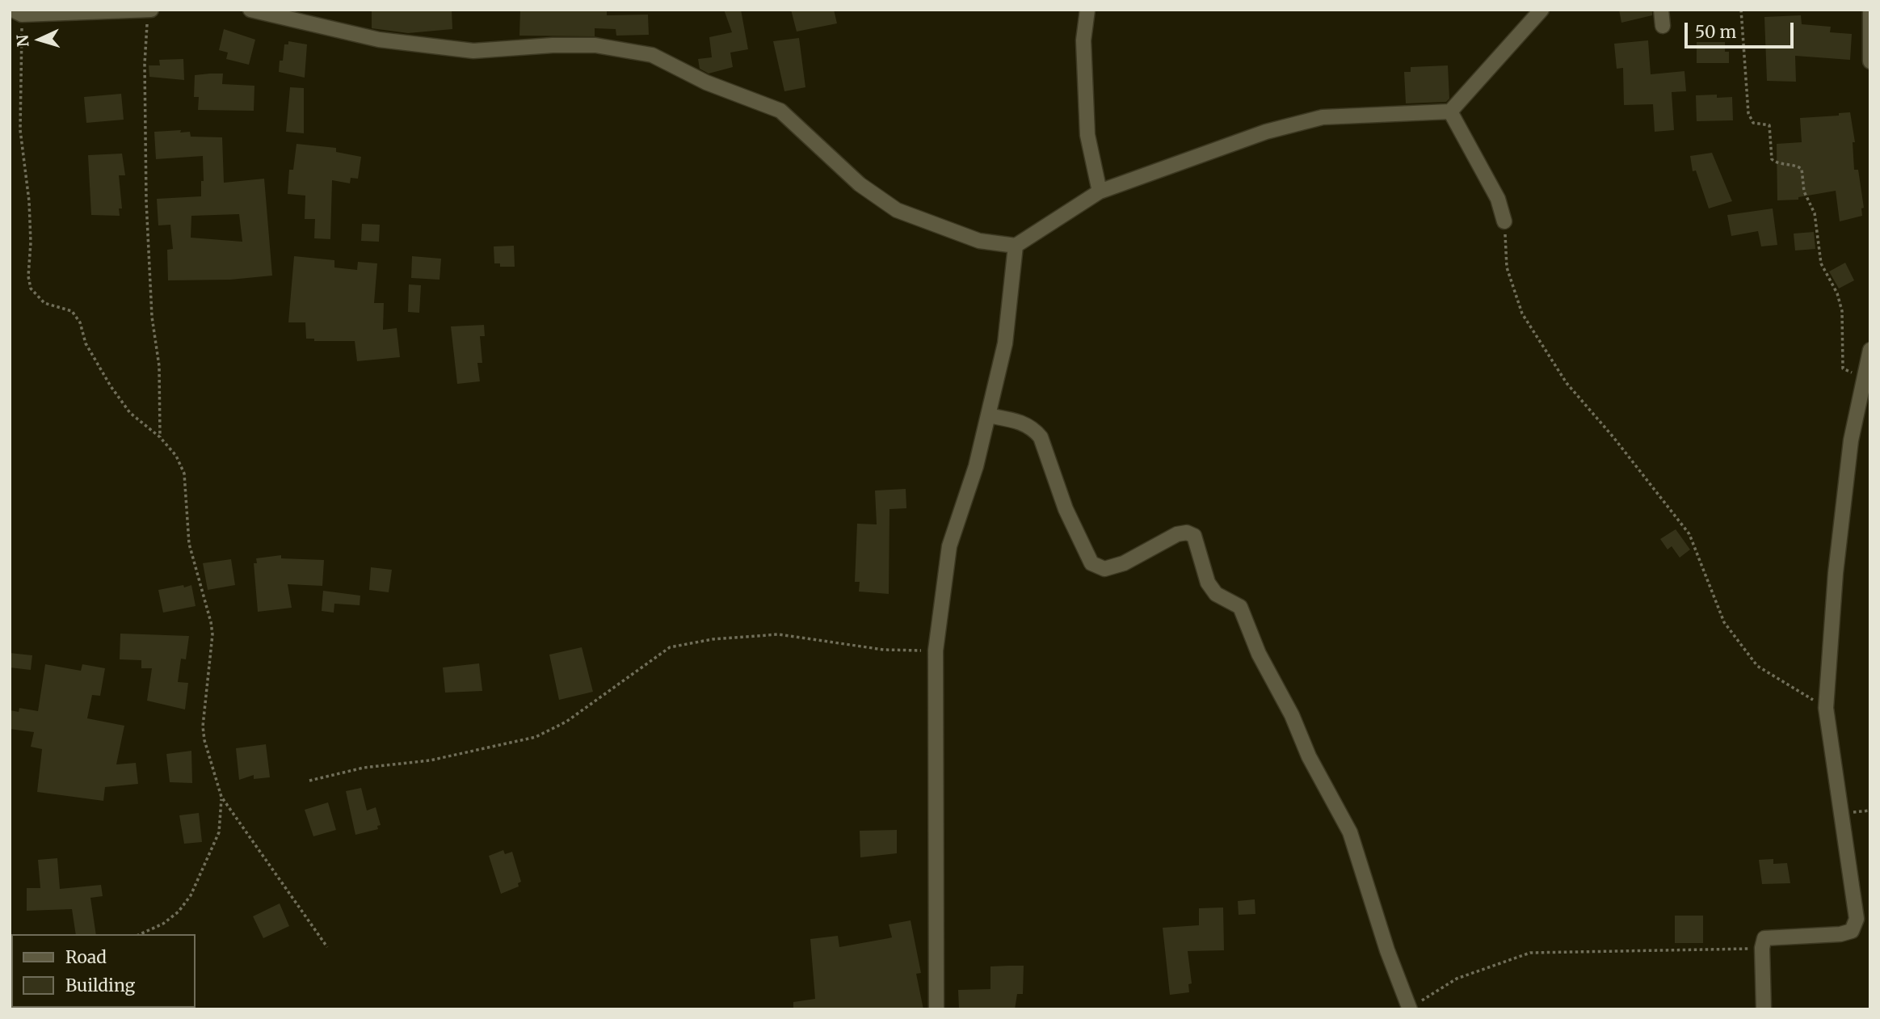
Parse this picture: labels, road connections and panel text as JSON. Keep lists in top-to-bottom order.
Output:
{
  "legend": ["Road", "Building"],
  "scale_bar": "50 m",
  "north": "left"
}
